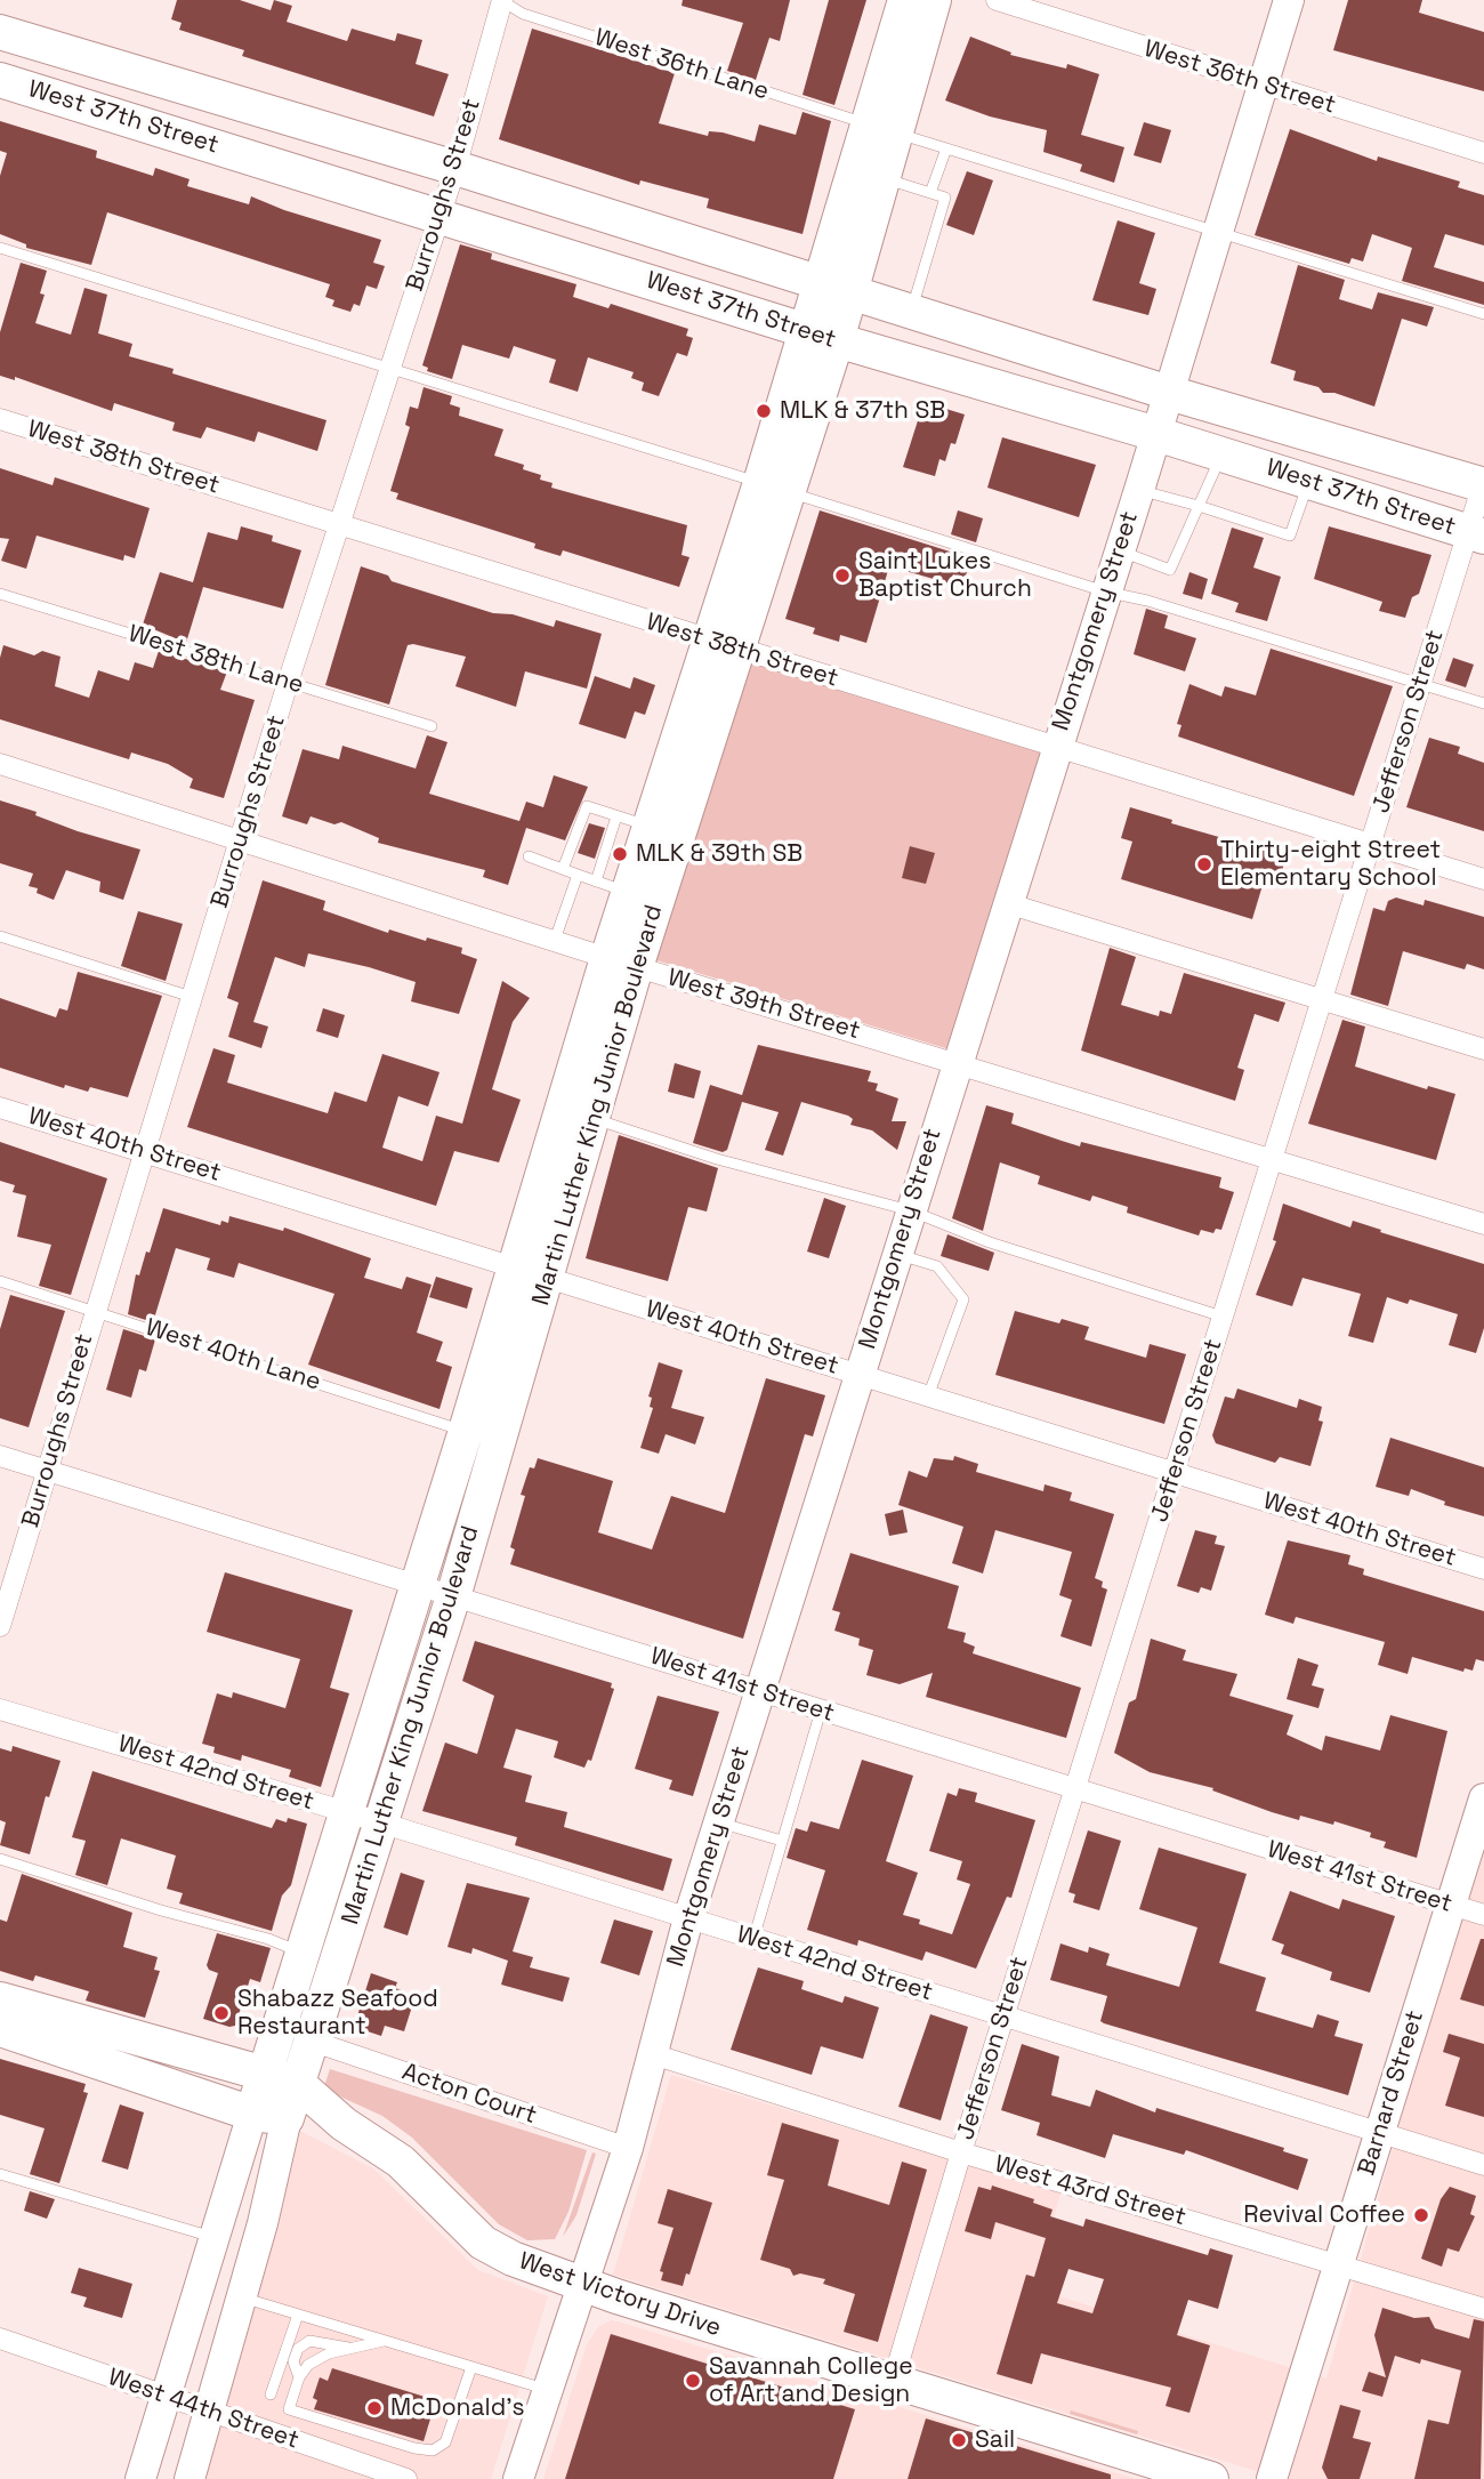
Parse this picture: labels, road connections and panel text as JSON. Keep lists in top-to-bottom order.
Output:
{
  "streets": {
    "main road": [
      "West 37th Street",
      "Montgomery Street",
      "Martin Luther King Junior Boulevard",
      "Barnard Street",
      "West Victory Drive"
    ],
    "street": [
      "West 36th Street",
      "Burroughs Street",
      "West 38th Street",
      "Jefferson Street",
      "West 39th Street",
      "West 40th Street",
      "West 41st Street",
      "West 42nd Street",
      "Acton Court",
      "West 43rd Street",
      "West 44th Street"
    ],
    "lane": ["West 36th Lane", "West 38th Lane", "West 40th Lane"]
  },
  "crossings": [
    ["West 36th Lane", "Burroughs Street"],
    ["West 36th Lane", "Montgomery Street"],
    ["West 36th Lane", "Martin Luther King Junior Boulevard"],
    ["West 36th Street", "Montgomery Street"],
    ["West 37th Street", "Burroughs Street"],
    ["West 37th Street", "Montgomery Street"],
    ["West 37th Street", "Jefferson Street"],
    ["West 37th Street", "Martin Luther King Junior Boulevard"],
    ["Burroughs Street", "West 38th Street"],
    ["Burroughs Street", "West 38th Lane"],
    ["Burroughs Street", "West 39th Street"],
    ["Burroughs Street", "West 40th Street"],
    ["Burroughs Street", "West 40th Lane"],
    ["Burroughs Street", "West 41st Street"],
    ["West 38th Street", "Montgomery Street"],
    ["West 38th Street", "Jefferson Street"],
    ["West 38th Street", "Martin Luther King Junior Boulevard"],
    ["Montgomery Street", "West 39th Street"],
    ["Montgomery Street", "West 40th Street"],
    ["Montgomery Street", "West 41st Street"],
    ["Montgomery Street", "West 42nd Street"],
    ["Montgomery Street", "Acton Court"],
    ["Montgomery Street", "West 43rd Street"],
    ["Montgomery Street", "West Victory Drive"],
    ["Jefferson Street", "West 39th Street"],
    ["Jefferson Street", "West 40th Street"],
    ["Jefferson Street", "West 41st Street"],
    ["Jefferson Street", "West 42nd Street"],
    ["Jefferson Street", "West 43rd Street"],
    ["Jefferson Street", "West Victory Drive"],
    ["West 39th Street", "Martin Luther King Junior Boulevard"],
    ["Martin Luther King Junior Boulevard", "West 40th Street"],
    ["Martin Luther King Junior Boulevard", "West 40th Lane"],
    ["Martin Luther King Junior Boulevard", "West 41st Street"],
    ["Martin Luther King Junior Boulevard", "West 42nd Street"],
    ["Martin Luther King Junior Boulevard", "Acton Court"],
    ["Martin Luther King Junior Boulevard", "West Victory Drive"],
    ["West 41st Street", "Barnard Street"],
    ["West 42nd Street", "Barnard Street"],
    ["Barnard Street", "West 43rd Street"]
  ],
  "places": [
    "MLK & 37th SB",
    "Saint Lukes Baptist Church",
    "MLK & 39th SB",
    "Thirty-eight Street Elementary School",
    "Shabazz Seafood Restaurant",
    "Revival Coffee",
    "Savannah College of Art and Design",
    "McDonald's",
    "Sail"
  ]
}
